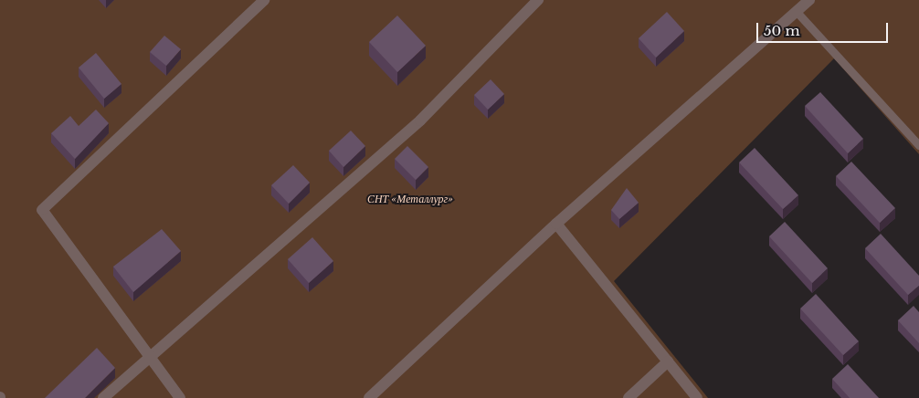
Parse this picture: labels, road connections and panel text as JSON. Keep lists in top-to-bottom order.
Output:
{
  "parks": ["СНТ «Металлург»"],
  "scale_bar": "50 m"
}
